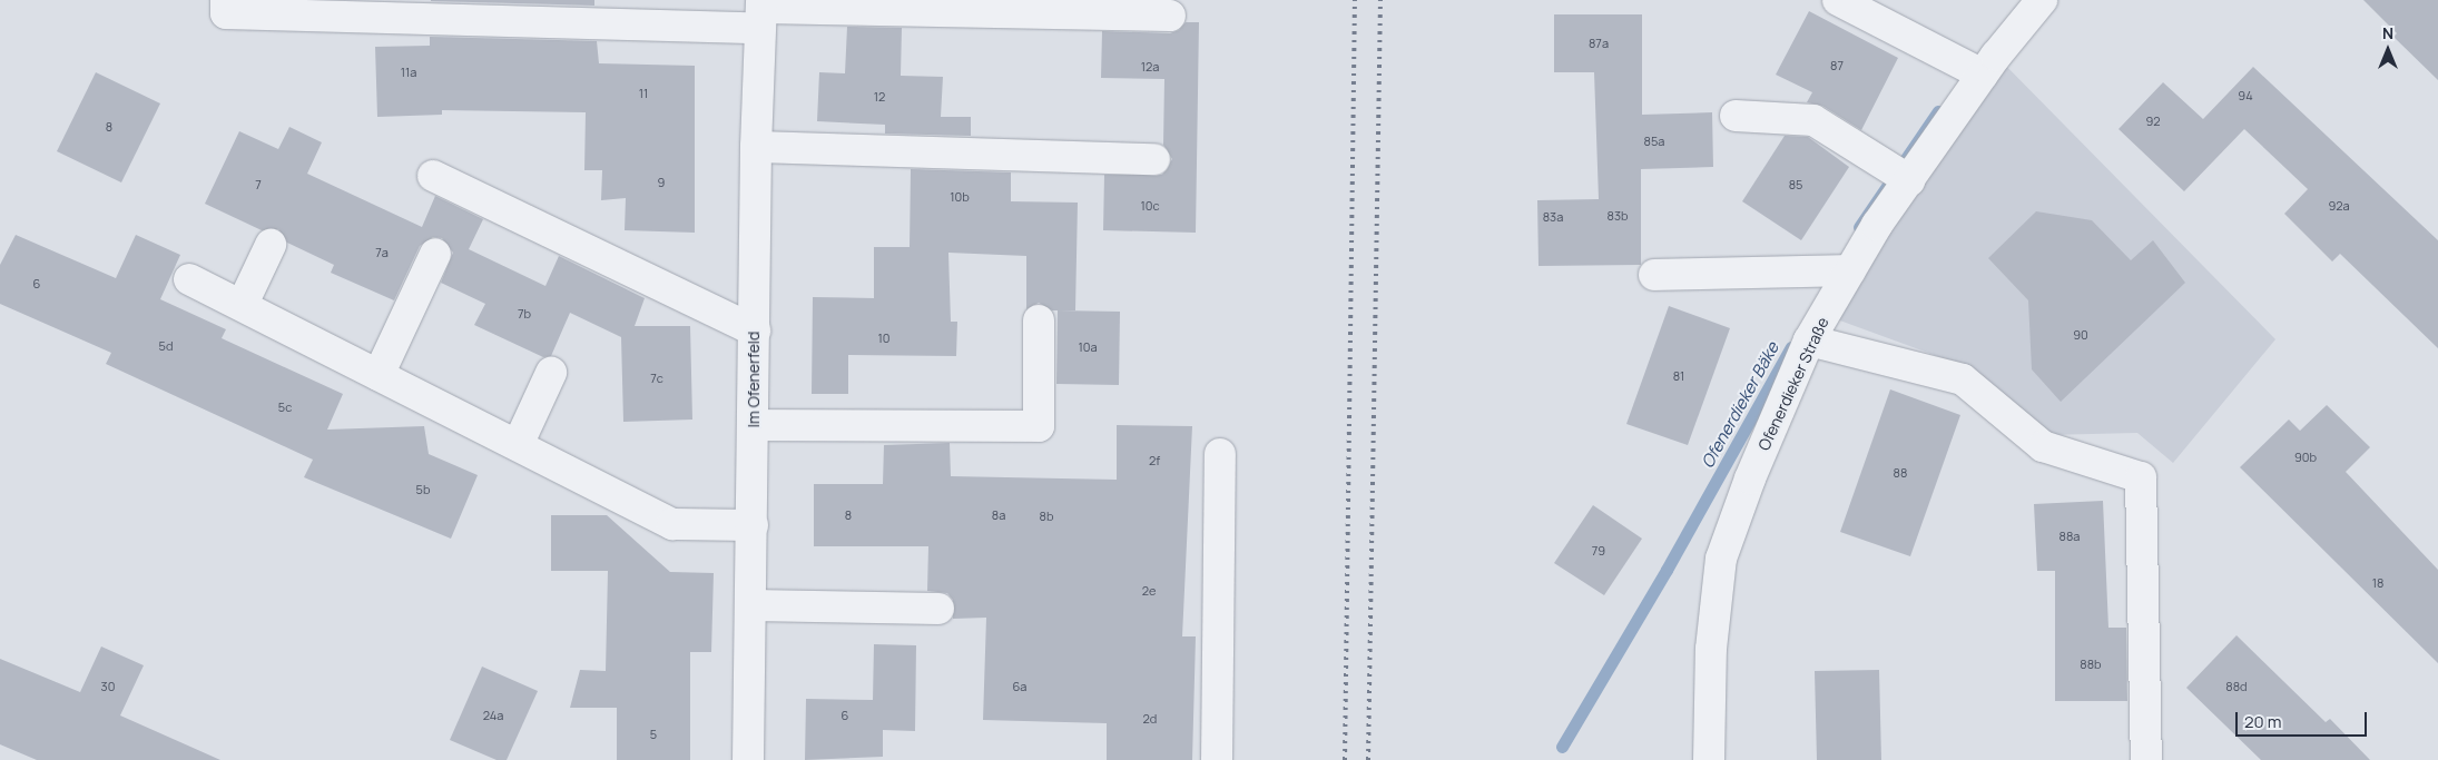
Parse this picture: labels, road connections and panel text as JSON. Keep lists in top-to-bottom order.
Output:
{
  "streets": {
    "street": ["Im Ofenerfeld", "Ofenerdieker Straße"]
  },
  "water": ["Ofenerdieker Bäke"],
  "house_numbers": [
    "87a",
    "87",
    "12a",
    "11a",
    "11",
    "94",
    "12",
    "92",
    "8",
    "85a",
    "9",
    "7",
    "85",
    "10b",
    "10c",
    "92a",
    "83b",
    "83a",
    "7a",
    "6",
    "7b",
    "90",
    "10",
    "5d",
    "10a",
    "81",
    "7c",
    "5c",
    "90b",
    "2f",
    "88",
    "5b",
    "8",
    "8a",
    "8b",
    "88a",
    "79",
    "18",
    "2e",
    "88b",
    "30",
    "6a",
    "88d",
    "24a",
    "6",
    "2d",
    "5"
  ],
  "scale_bar": "20 m",
  "north": "top"
}
